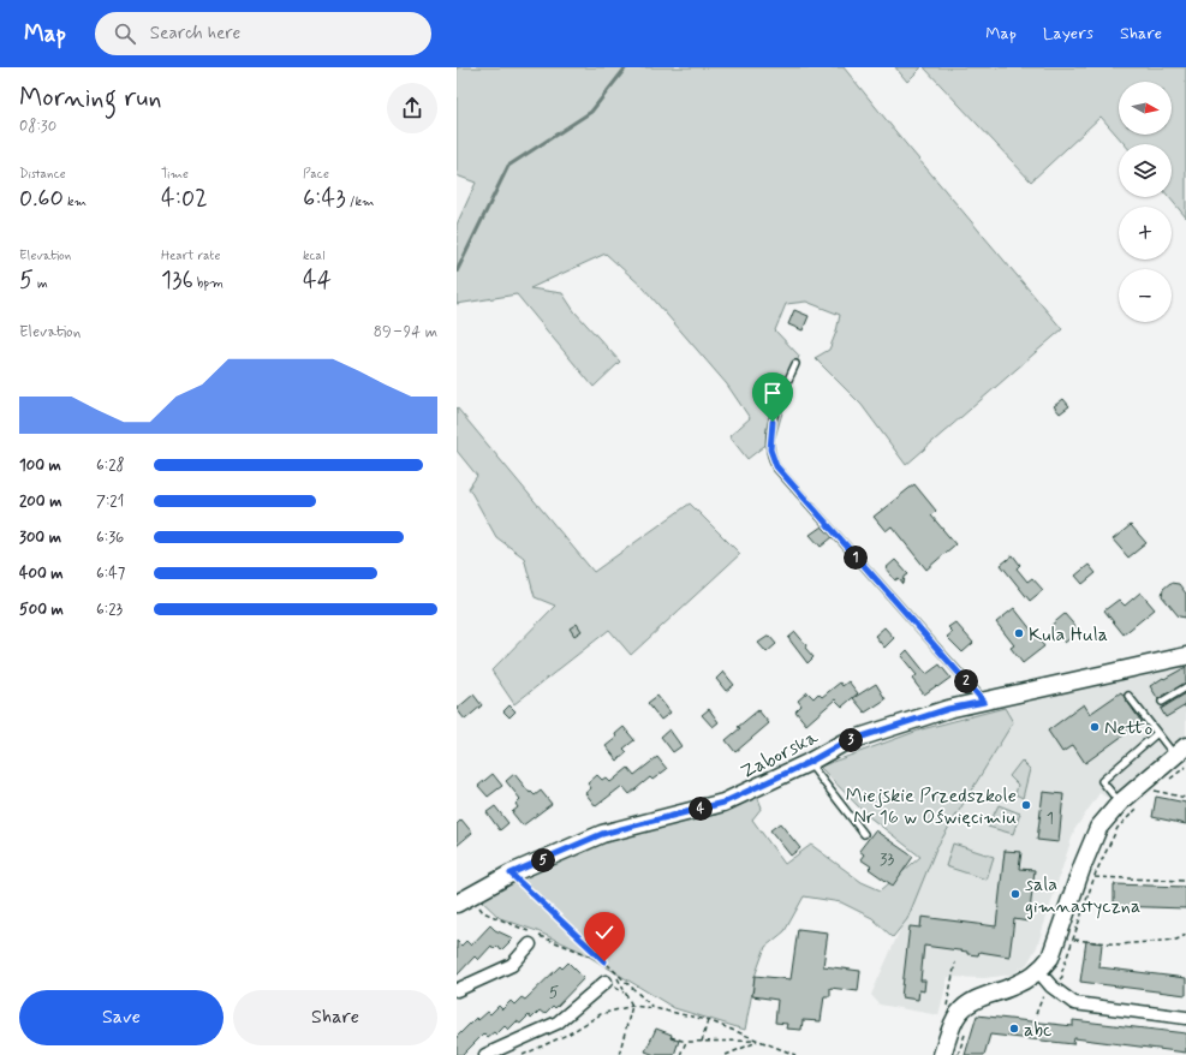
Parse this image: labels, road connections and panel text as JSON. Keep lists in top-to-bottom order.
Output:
{
  "streets": {
    "street": ["Zaborska"]
  },
  "places": [
    "Kula Hula",
    "Netto",
    "Miejskie Przedszkole Nr 16 w Oświęcimiu",
    "sala gimnastyczna",
    "abc"
  ],
  "house_numbers": ["1", "33", "5"],
  "north": "right",
  "page": {
    "header": "Map",
    "search": "Search here",
    "nav": ["Map", "Layers", "Share"],
    "heading": ["Morning run", "08:30"],
    "map_buttons": ["+", "−"],
    "stats": [
      ["Distance", "0.60 km"],
      ["Time", "4:02"],
      ["Pace", "6:43 /km"],
      ["Elevation", "5 m"],
      ["Heart rate", "136 bpm"],
      ["kcal", "44"]
    ],
    "chart": ["Elevation", "89–94 m"],
    "list": [
      {
        "name": "100 m",
        "note": "6:28"
      },
      {
        "name": "200 m",
        "note": "7:21"
      },
      {
        "name": "300 m",
        "note": "6:36"
      },
      {
        "name": "400 m",
        "note": "6:47"
      },
      {
        "name": "500 m",
        "note": "6:23"
      }
    ],
    "pins": [
      "1",
      "2",
      "3",
      "4",
      "5"
    ],
    "buttons": ["Save", "Share"]
  }
}
